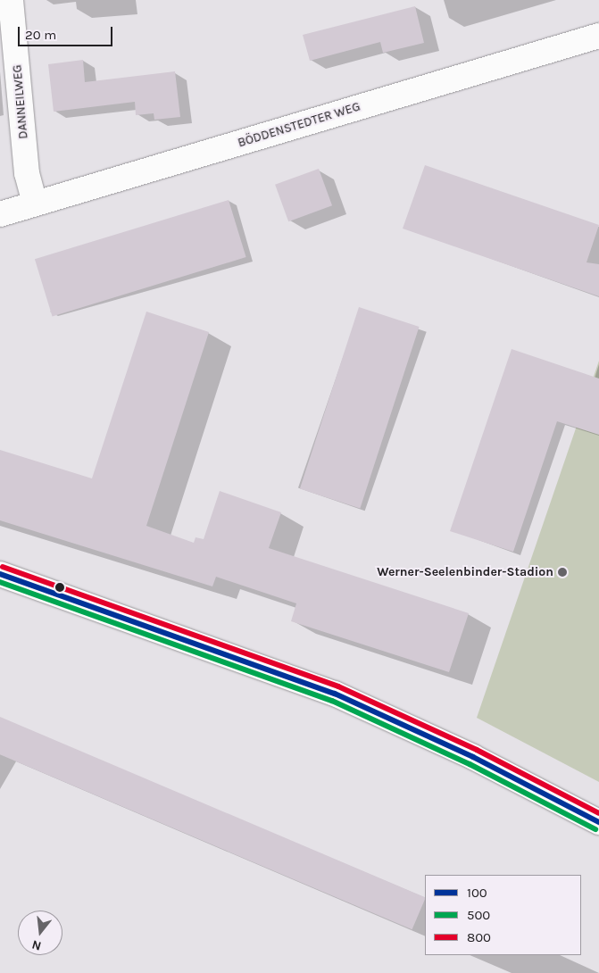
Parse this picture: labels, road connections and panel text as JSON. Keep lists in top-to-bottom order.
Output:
{
  "streets": {
    "street": ["DANNEILWEG", "BÖDDENSTEDTER WEG"]
  },
  "crossings": [
    ["DANNEILWEG", "BÖDDENSTEDTER WEG"]
  ],
  "places": ["Werner-Seelenbinder-Stadion"],
  "lines": ["transit line 800", "transit line 100", "transit line 500"],
  "legend": ["100", "500", "800"],
  "scale_bar": "20 m",
  "north": "bottom"
}
